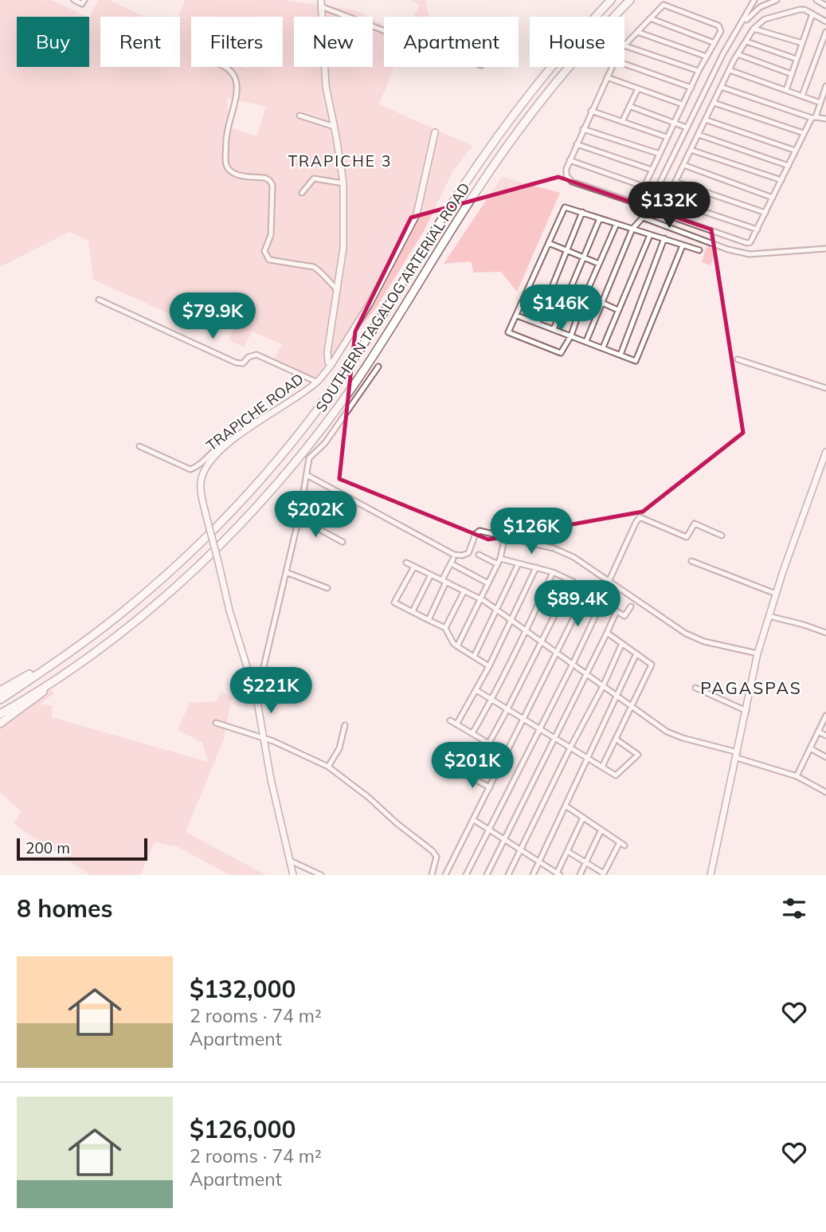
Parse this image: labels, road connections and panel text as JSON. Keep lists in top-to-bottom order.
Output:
{
  "streets": {
    "highway": ["SOUTHERN TAGALOG ARTERIAL ROAD"],
    "street": ["TRAPICHE ROAD"]
  },
  "districts": ["TRAPICHE 3", "PAGASPAS"],
  "scale_bar": "200 m",
  "page": {
    "chip": [
      "Buy",
      "Rent",
      "Filters",
      "New",
      "Apartment",
      "House"
    ],
    "price": [
      "$132K",
      "$146K",
      "$79.9K",
      "$202K",
      "$126K",
      "$89.4K",
      "$221K",
      "$201K"
    ],
    "scale": "200 m",
    "heading": "8 homes",
    "list": [
      {
        "name": "$132,000",
        "note": "2 rooms · 74 m² · Apartment"
      },
      {
        "name": "$126,000",
        "note": "2 rooms · 74 m² · Apartment"
      }
    ]
  }
}
